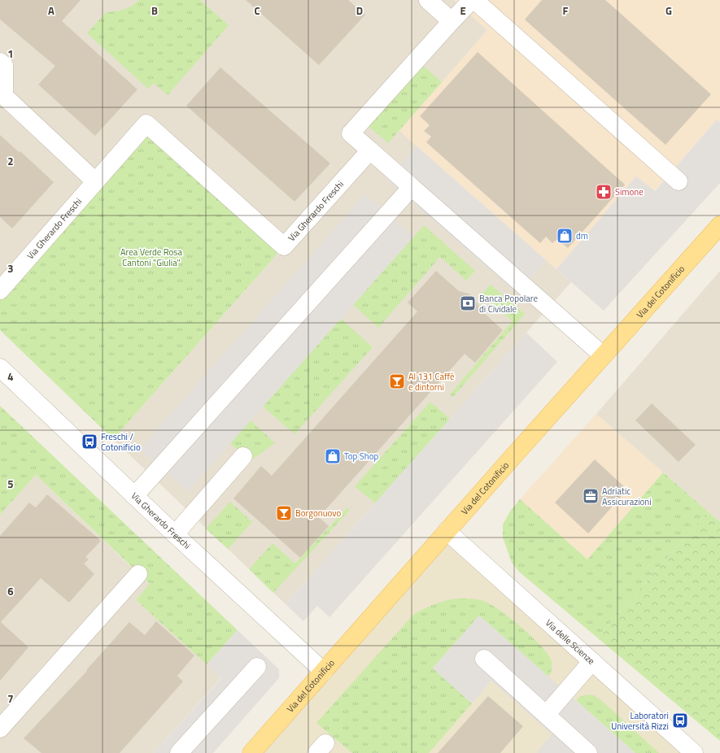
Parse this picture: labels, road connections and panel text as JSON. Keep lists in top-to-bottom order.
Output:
{
  "streets": {
    "main road": ["Via del Cotonificio"],
    "street": ["Via Gherardo Freschi", "Via delle Scienze"]
  },
  "crossings": [
    ["Via Gherardo Freschi", "Via del Cotonificio"],
    ["Via del Cotonificio", "Via delle Scienze"]
  ],
  "parks": ["Area Verde Rosa Cantoni \"Giulia\""],
  "places": {
    "pharmacy": ["Simone"],
    "shop": ["dm", "Top Shop"],
    "bank": ["Banca Popolare di Cividale"],
    "bar": ["Al 131 Caffè e dintorni", "Borgonuovo"],
    "bus stop": ["Freschi / Cotonificio", "Laboratori Università Rizzi"],
    "office": ["Adriatic Assicurazioni"]
  },
  "grid": {
    "columns": [
      "A",
      "B",
      "C",
      "D",
      "E",
      "F",
      "G"
    ],
    "rows": [
      "1",
      "2",
      "3",
      "4",
      "5",
      "6",
      "7"
    ]
  }
}
